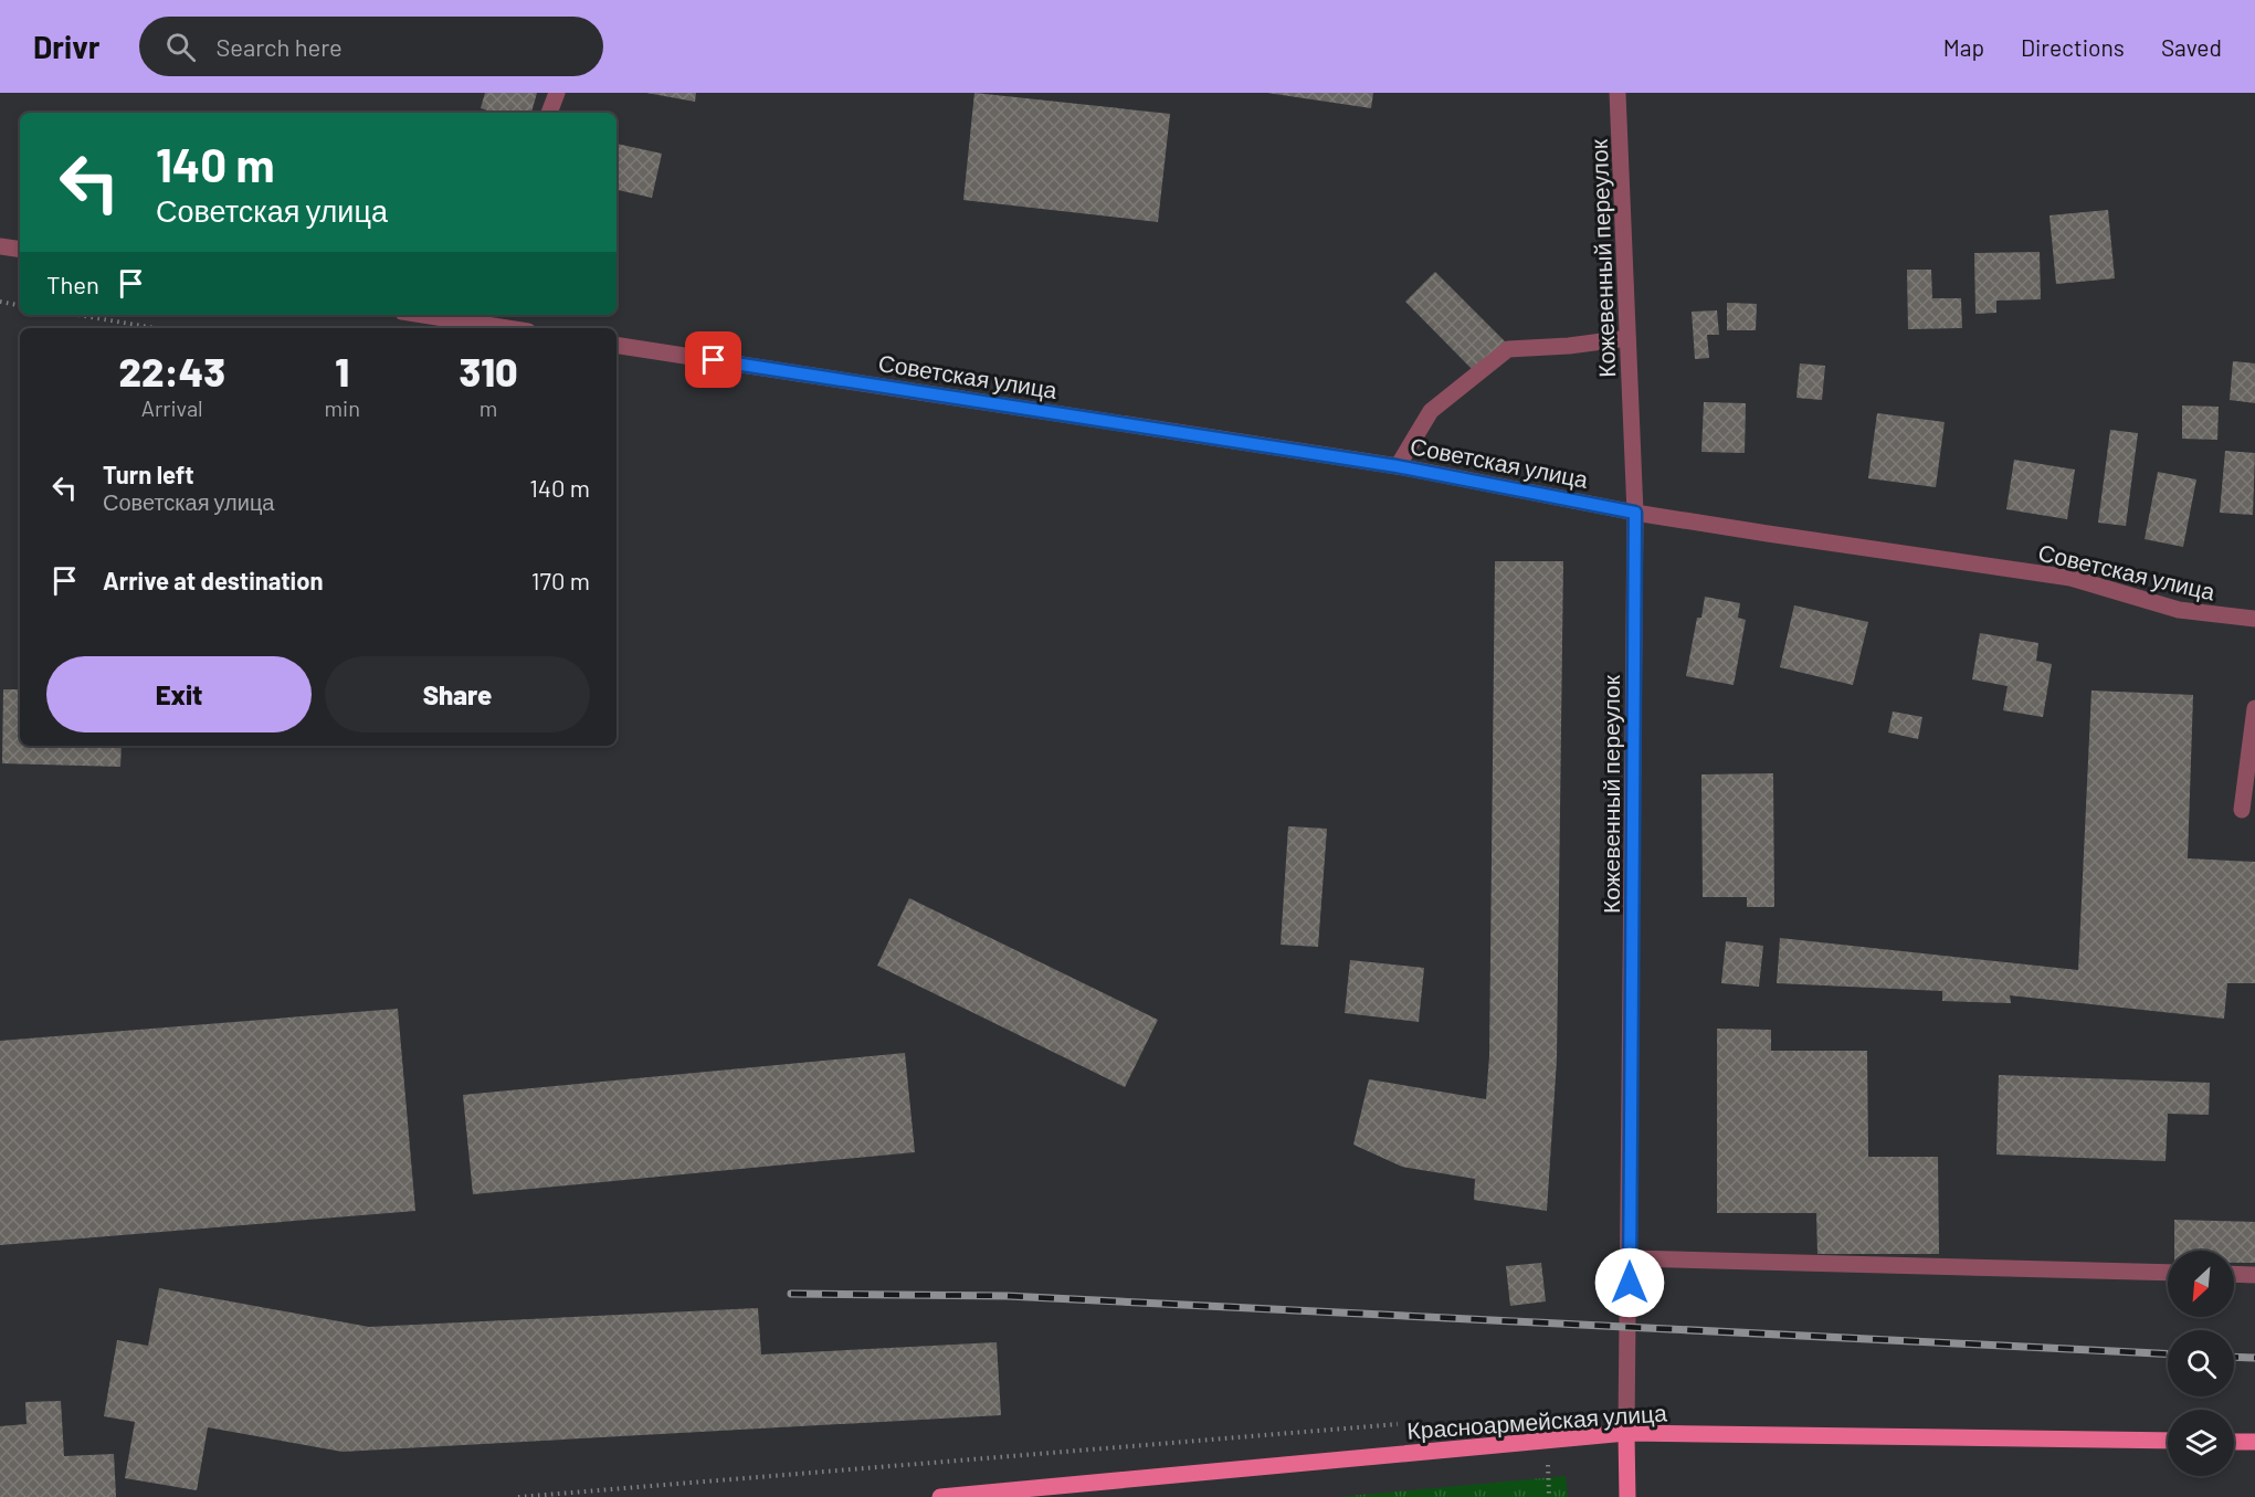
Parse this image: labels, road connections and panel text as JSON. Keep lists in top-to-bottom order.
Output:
{
  "streets": {
    "main road": ["Кожевенный переулок", "Красноармейская улица"],
    "street": ["Советская улица"]
  },
  "crossings": [
    ["Кожевенный переулок", "Советская улица"],
    ["Кожевенный переулок", "Красноармейская улица"]
  ],
  "north": "bottom left",
  "page": {
    "header": "Drivr",
    "search": "Search here",
    "nav": ["Map", "Directions", "Saved"],
    "turn": ["140 m", "Советская улица"],
    "then": "Then",
    "eta": [
      "22:43",
      "Arrival",
      "1",
      "min",
      "310",
      "m"
    ],
    "list": [
      {
        "name": "Turn left",
        "note": "Советская улица",
        "value": "140 m"
      },
      {
        "name": "Arrive at destination",
        "value": "170 m"
      }
    ],
    "buttons": ["Exit", "Share"]
  }
}
